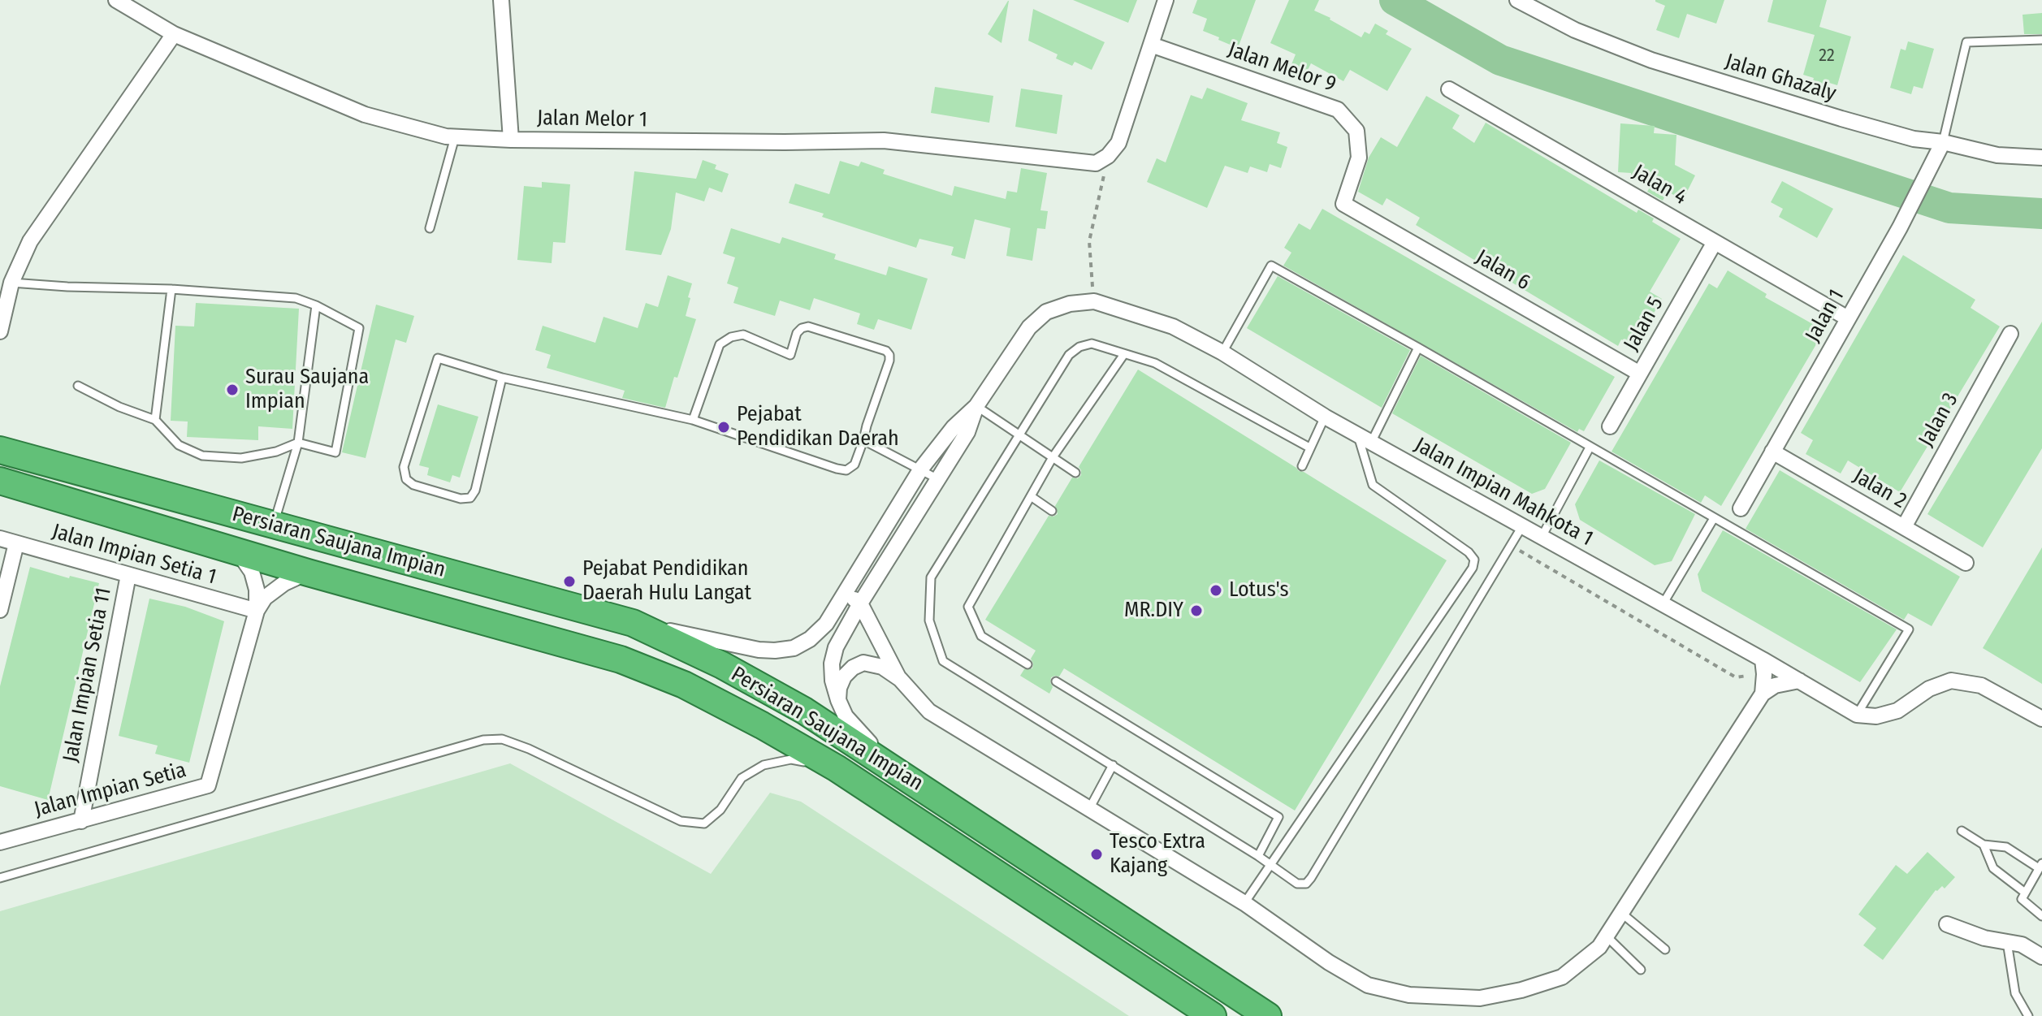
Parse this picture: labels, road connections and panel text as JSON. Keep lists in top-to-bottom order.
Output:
{
  "streets": {
    "highway": ["Persiaran Saujana Impian"],
    "street": [
      "Jalan Melor 9",
      "Jalan Ghazaly",
      "Jalan Melor 1",
      "Jalan 4",
      "Jalan 6",
      "Jalan 1",
      "Jalan 5",
      "Jalan 3",
      "Jalan 2",
      "Jalan Impian Mahkota 1",
      "Jalan Impian Setia 1",
      "Jalan Impian Setia 11",
      "Jalan Impian Setia"
    ]
  },
  "crossings": [
    ["Jalan Melor 9", "Jalan 6"],
    ["Jalan Ghazaly", "Jalan 1"],
    ["Jalan 4", "Jalan 1"],
    ["Jalan 4", "Jalan 5"],
    ["Jalan 6", "Jalan 5"],
    ["Jalan 1", "Jalan 2"],
    ["Jalan 3", "Jalan 2"],
    ["Persiaran Saujana Impian", "Jalan Impian Setia"],
    ["Jalan Impian Setia 1", "Jalan Impian Setia 11"],
    ["Jalan Impian Setia 1", "Jalan Impian Setia"],
    ["Jalan Impian Setia 11", "Jalan Impian Setia"]
  ],
  "places": [
    "Surau Saujana Impian",
    "Pejabat Pendidikan Daerah",
    "Pejabat Pendidikan Daerah Hulu Langat",
    "Lotus's",
    "MR.DIY",
    "Tesco Extra Kajang"
  ],
  "house_numbers": ["22"]
}
